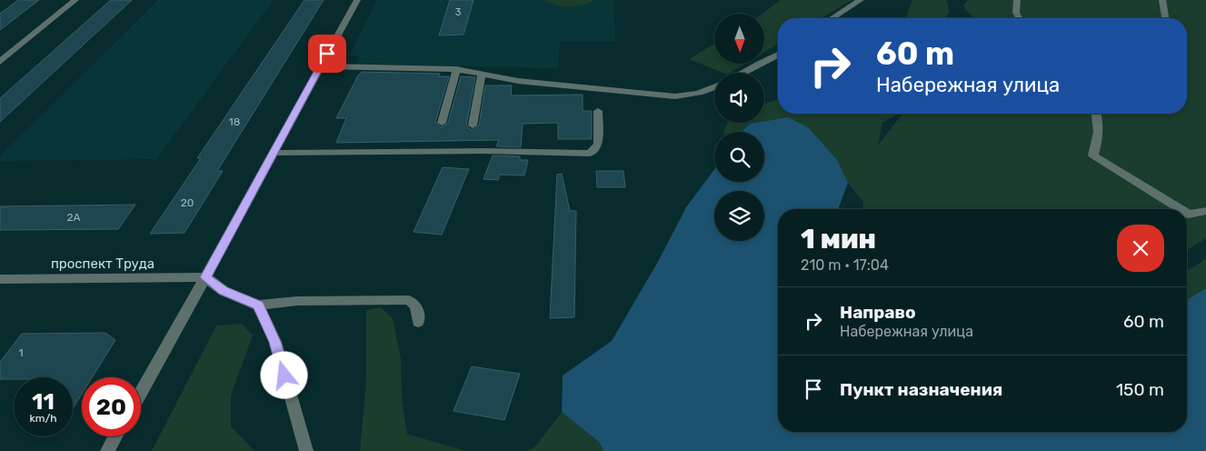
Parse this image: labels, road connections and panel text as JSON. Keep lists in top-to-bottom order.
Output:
{
  "streets": {
    "street": ["проспект Труда"]
  },
  "house_numbers": [
    "3",
    "18",
    "20",
    "2А",
    "1"
  ],
  "north": "bottom",
  "page": {
    "turn": ["60 m", "Набережная улица"],
    "heading": ["1 мин", "210 m · 17:04"],
    "list": [
      {
        "name": "Направо",
        "note": "Набережная улица",
        "value": "60 m"
      },
      {
        "name": "Пункт назначения",
        "value": "150 m"
      }
    ],
    "speed": "11 km/h",
    "limit": "20"
  }
}
